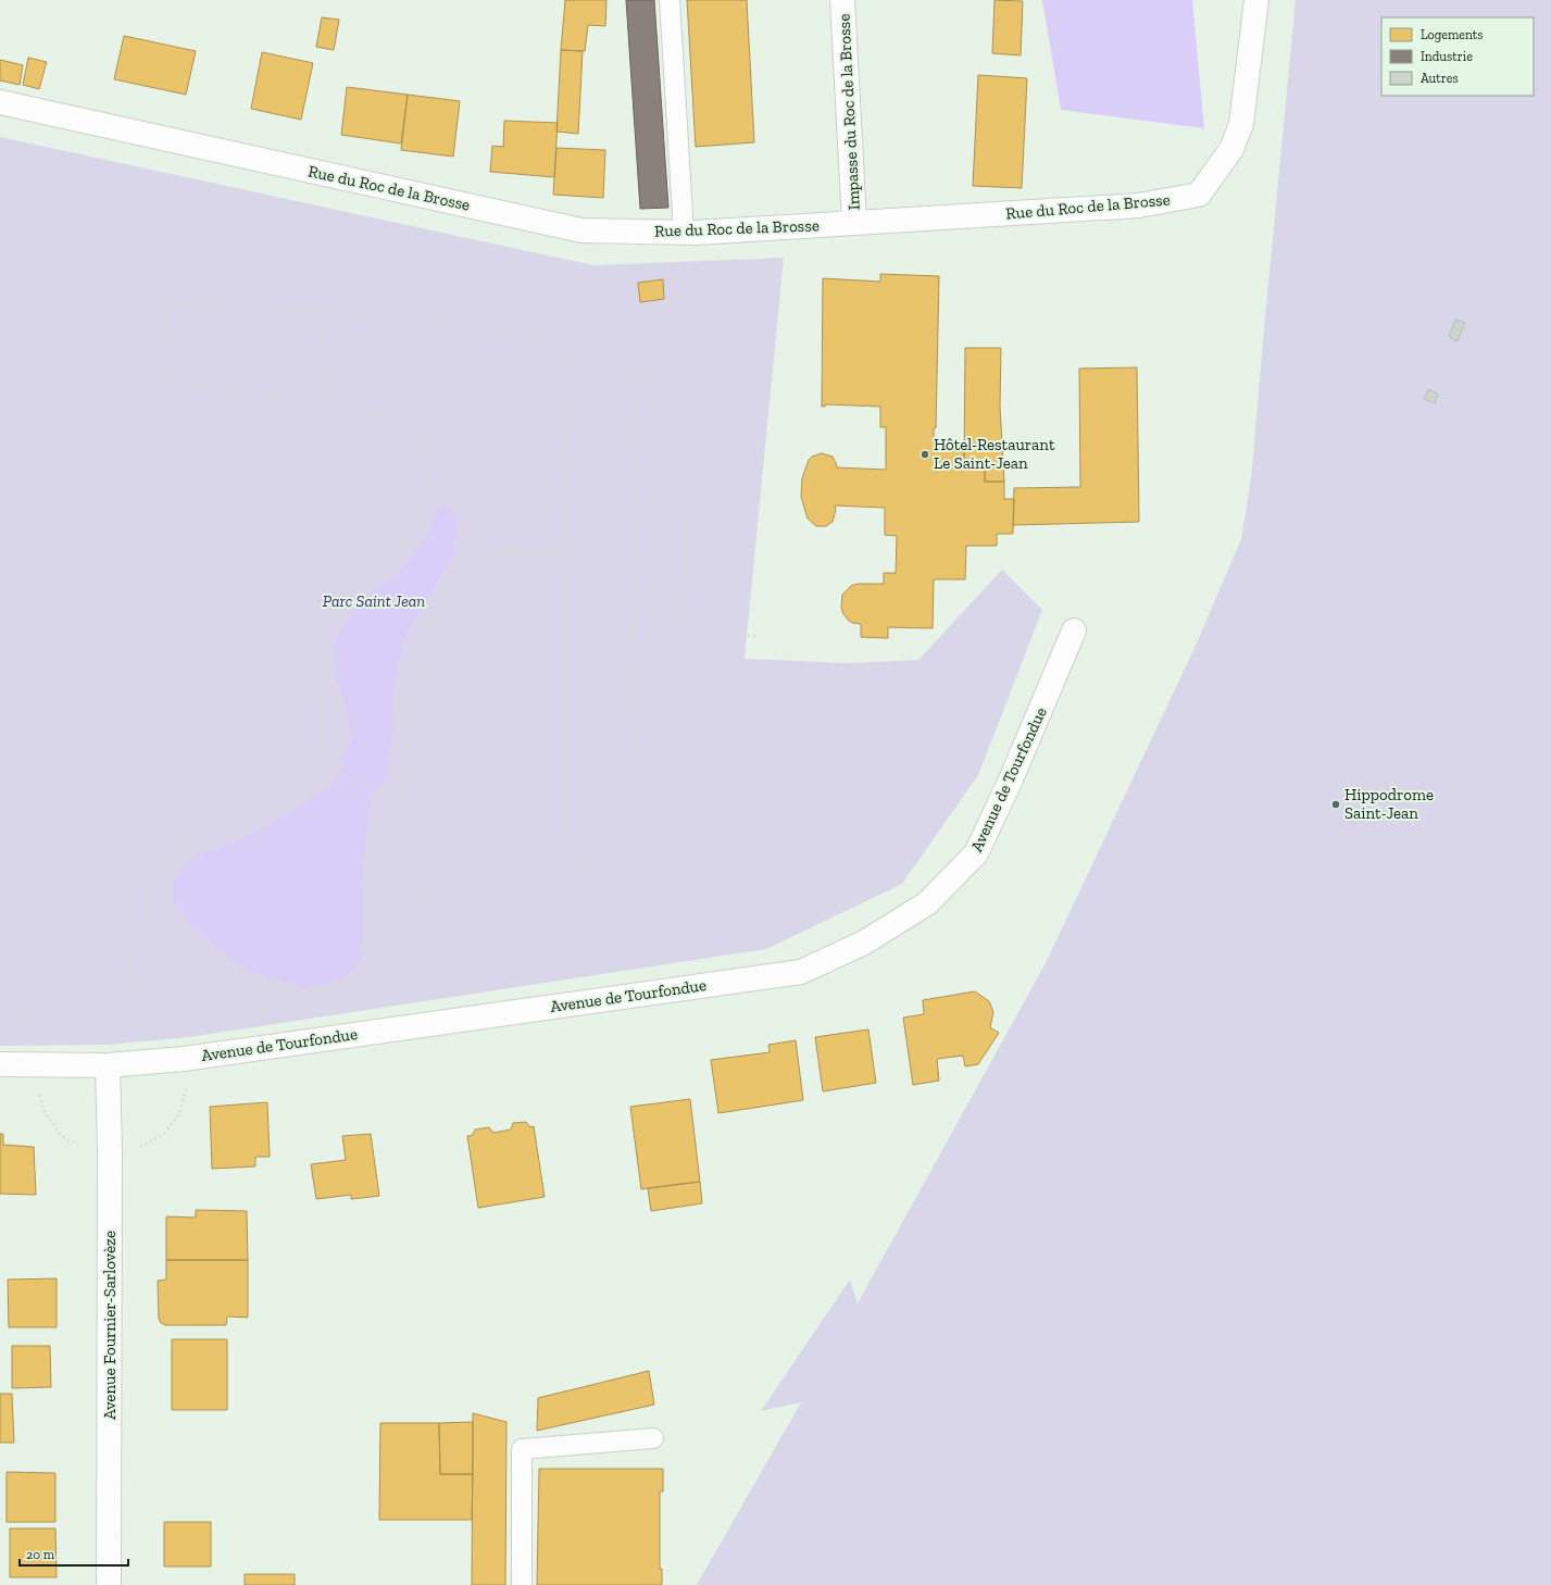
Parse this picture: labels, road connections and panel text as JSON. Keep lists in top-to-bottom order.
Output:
{
  "streets": {
    "street": [
      "Impasse du Roc de la Brosse",
      "Rue du Roc de la Brosse",
      "Avenue de Tourfondue",
      "Avenue Fournier-Sarlovèze"
    ]
  },
  "crossings": [
    ["Impasse du Roc de la Brosse", "Rue du Roc de la Brosse"],
    ["Avenue de Tourfondue", "Avenue Fournier-Sarlovèze"]
  ],
  "parks": ["Parc Saint Jean"],
  "places": ["Hôtel-Restaurant Le Saint-Jean", "Hippodrome Saint-Jean"],
  "legend": ["Logements", "Industrie", "Autres"],
  "scale_bar": "20 m"
}
